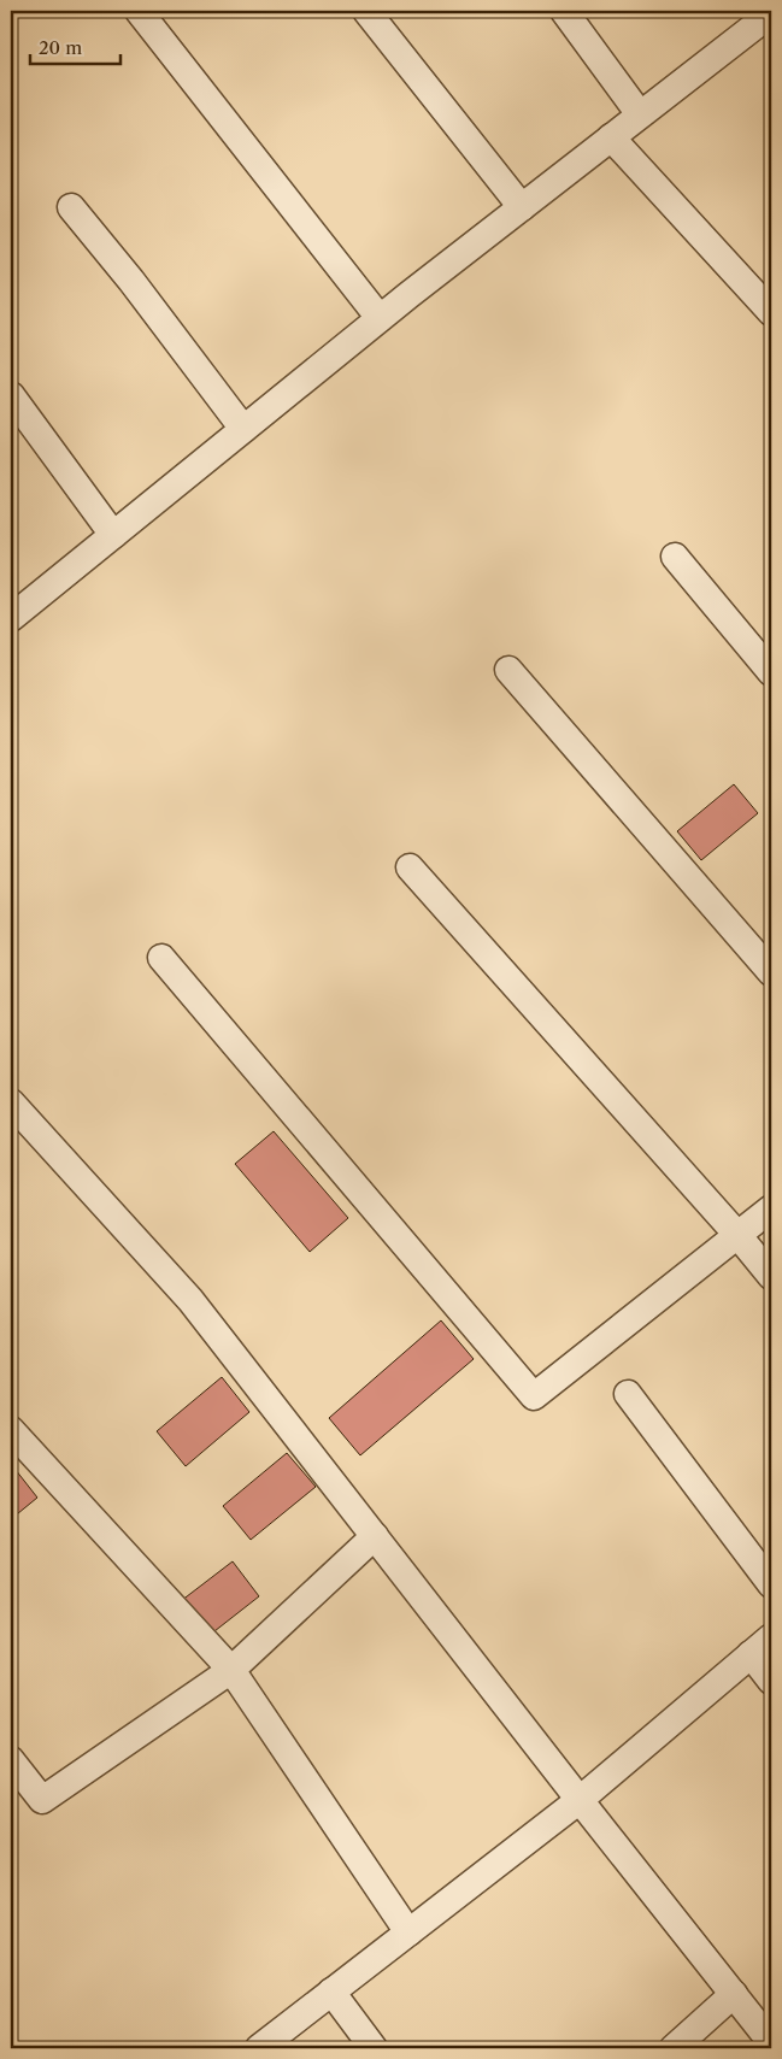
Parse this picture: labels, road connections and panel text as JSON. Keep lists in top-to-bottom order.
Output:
{
  "scale_bar": "20 m"
}
